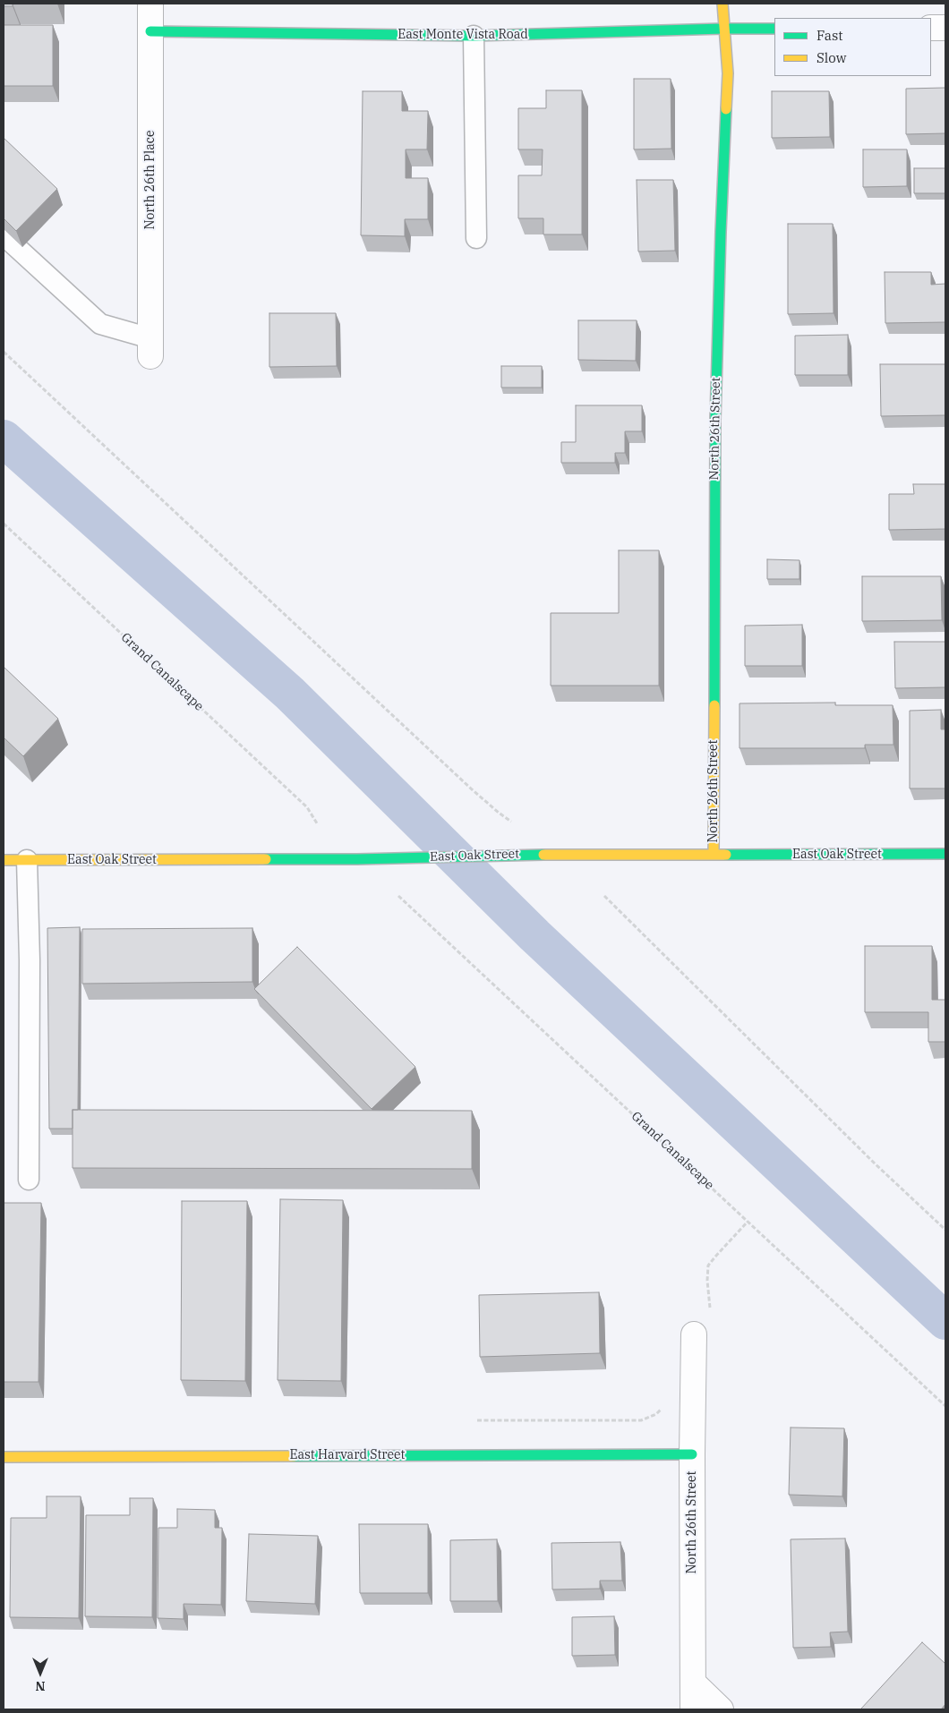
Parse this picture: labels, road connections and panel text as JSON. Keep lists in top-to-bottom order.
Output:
{
  "streets": {
    "street": [
      "East Monte Vista Road",
      "North 26th Place",
      "North 26th Street",
      "East Oak Street",
      "East Harvard Street"
    ],
    "path": ["Grand Canalscape"]
  },
  "crossings": [
    ["East Monte Vista Road", "North 26th Place"],
    ["East Monte Vista Road", "North 26th Street"],
    ["North 26th Street", "East Oak Street"],
    ["North 26th Street", "East Harvard Street"]
  ],
  "legend": ["Fast", "Slow"],
  "north": "bottom"
}
